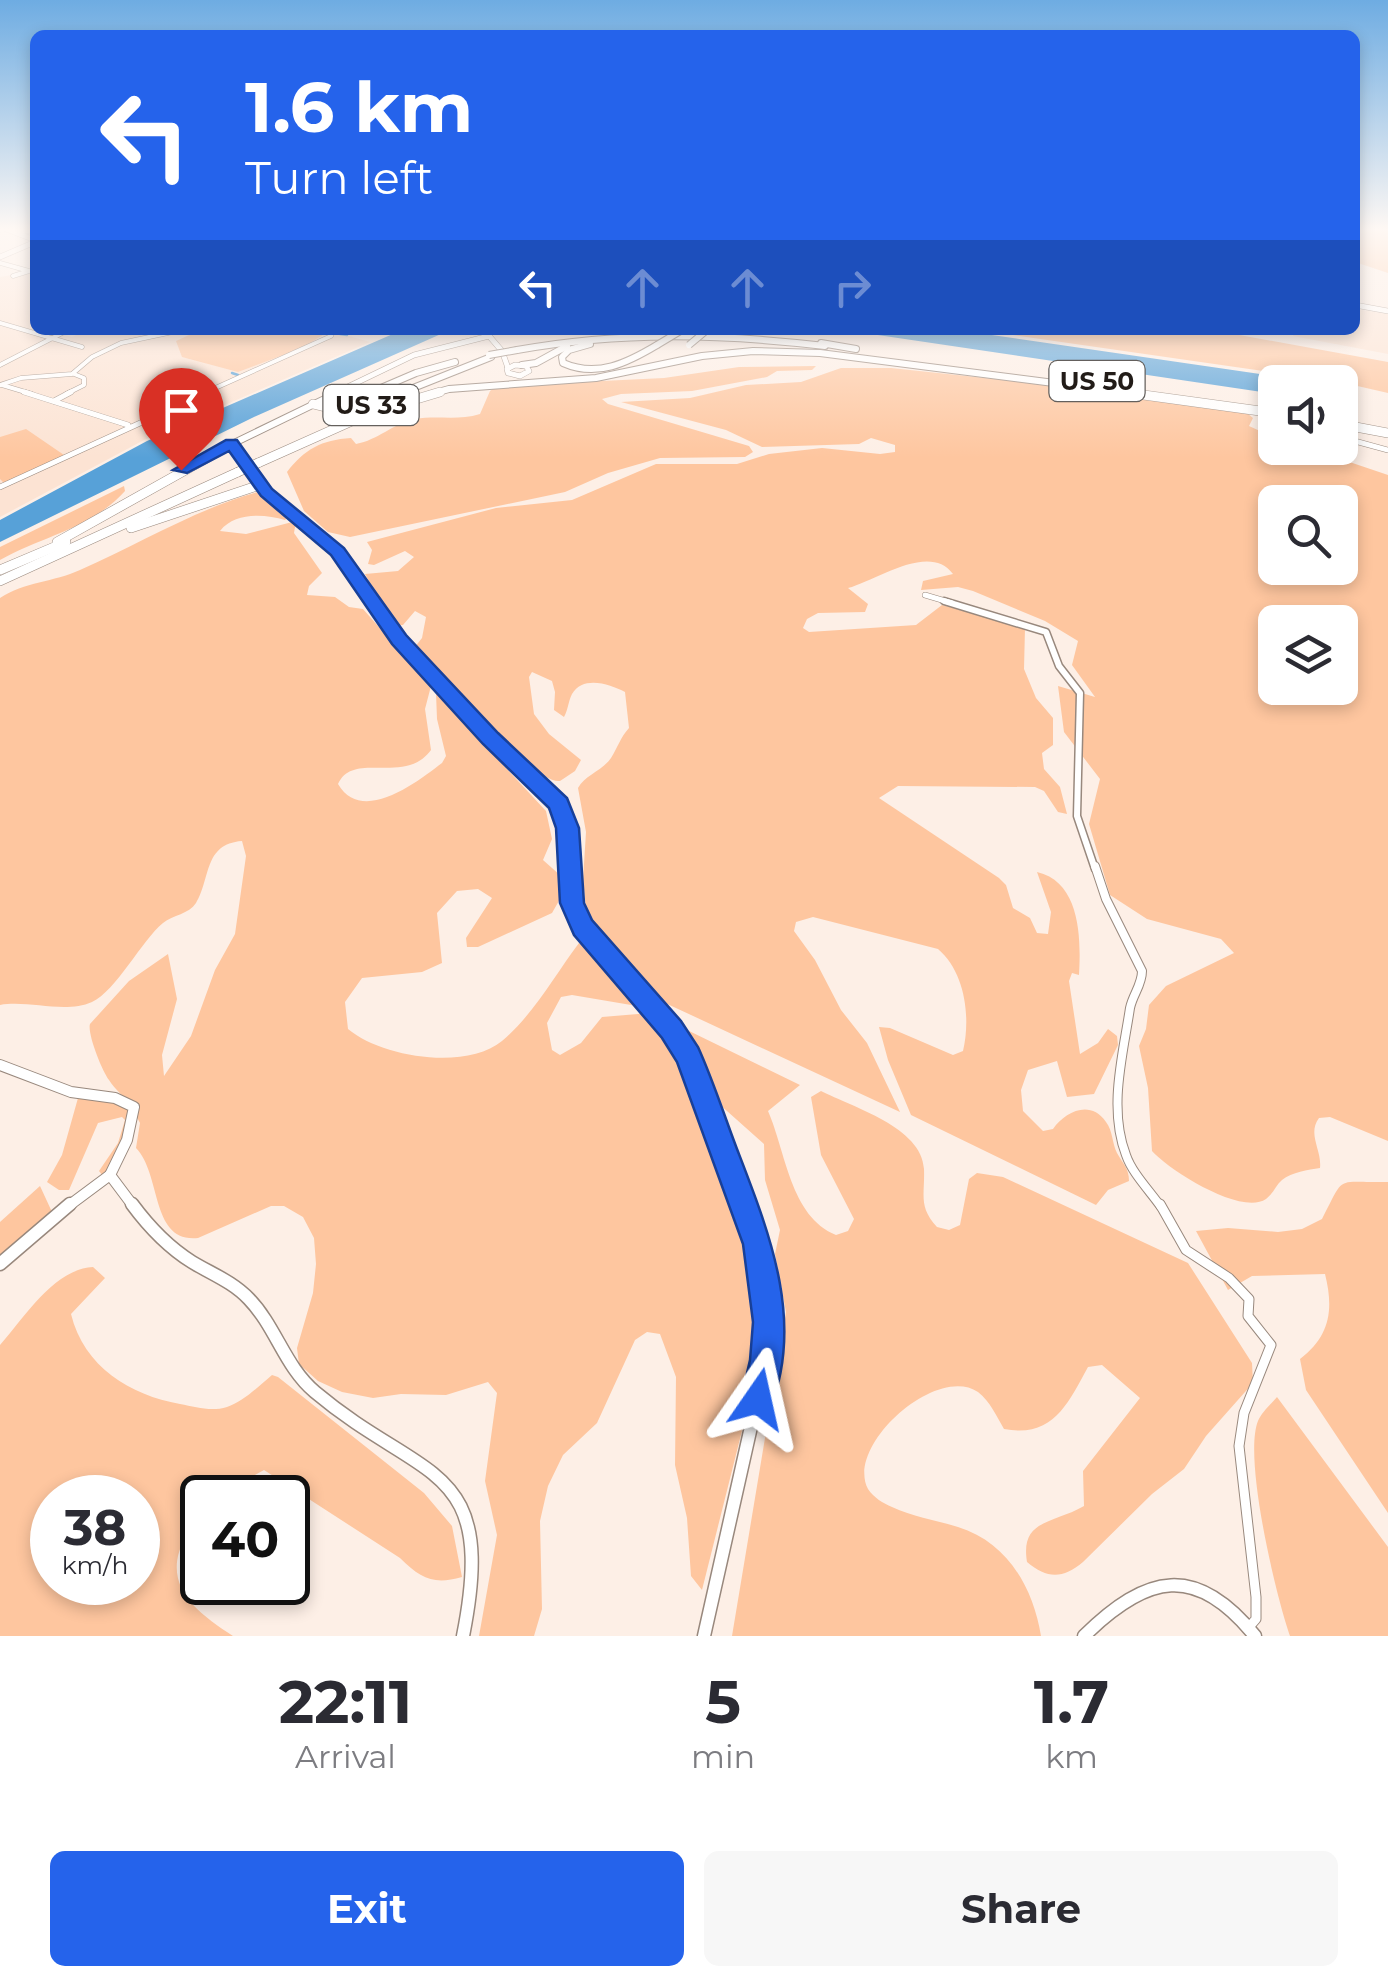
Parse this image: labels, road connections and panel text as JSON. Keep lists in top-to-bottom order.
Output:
{
  "streets": {
    "highway": ["US 50", "US 33"]
  },
  "crossings": [
    ["US 50", "US 33"]
  ],
  "page": {
    "turn": ["1.6 km", "Turn left"],
    "speed": "38 km/h",
    "limit": "40",
    "eta": [
      "22:11",
      "Arrival",
      "5",
      "min",
      "1.7",
      "km"
    ],
    "buttons": ["Exit", "Share"]
  }
}
